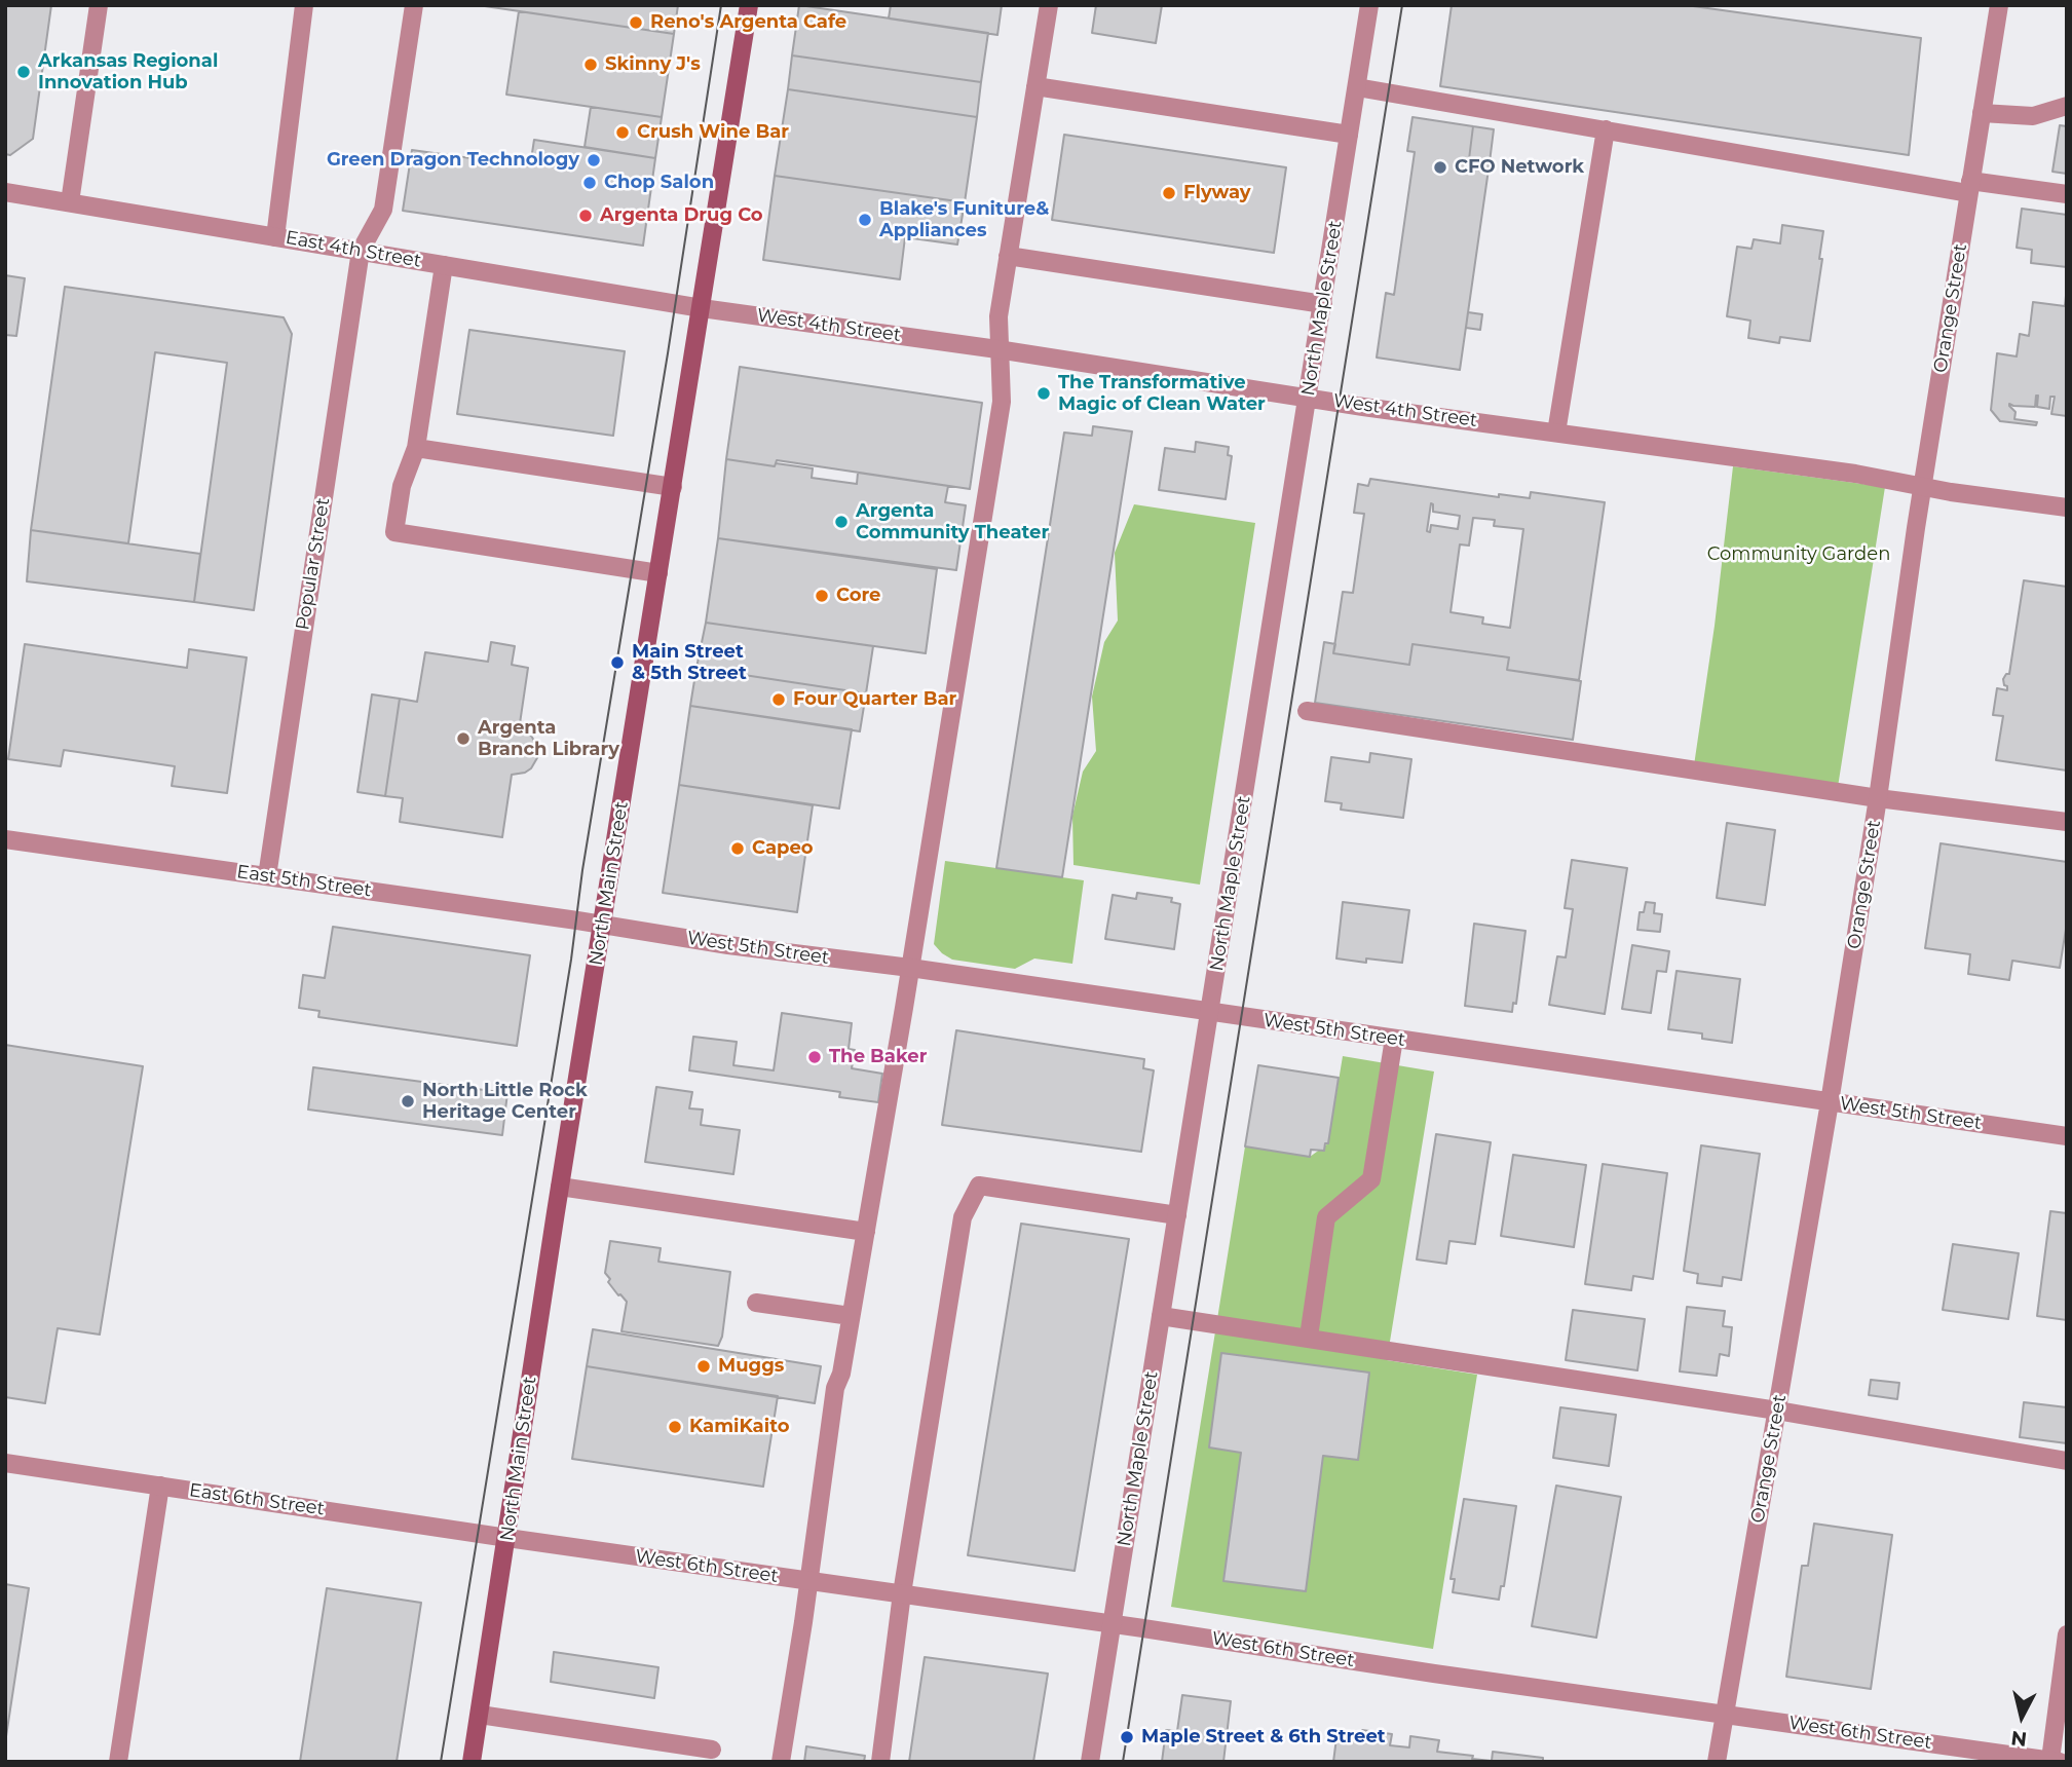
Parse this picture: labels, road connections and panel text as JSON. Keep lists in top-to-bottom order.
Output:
{
  "streets": {
    "main road": ["North Main Street"],
    "street": [
      "East 4th Street",
      "North Maple Street",
      "Orange Street",
      "West 4th Street",
      "Popular Street",
      "East 5th Street",
      "West 5th Street",
      "East 6th Street",
      "West 6th Street"
    ]
  },
  "crossings": [
    ["East 4th Street", "West 4th Street"],
    ["East 4th Street", "Popular Street"],
    ["East 4th Street", "North Main Street"],
    ["North Maple Street", "West 4th Street"],
    ["North Maple Street", "West 5th Street"],
    ["North Maple Street", "West 6th Street"],
    ["Orange Street", "West 4th Street"],
    ["Orange Street", "West 5th Street"],
    ["Orange Street", "West 6th Street"],
    ["West 4th Street", "North Main Street"],
    ["Popular Street", "East 5th Street"],
    ["East 5th Street", "North Main Street"],
    ["East 5th Street", "West 5th Street"],
    ["North Main Street", "West 5th Street"],
    ["North Main Street", "East 6th Street"],
    ["North Main Street", "West 6th Street"],
    ["East 6th Street", "West 6th Street"]
  ],
  "parks": ["Community Garden"],
  "places": [
    "Reno's Argenta Cafe",
    "Skinny J's",
    "Arkansas Regional Innovation Hub",
    "Crush Wine Bar",
    "Green Dragon Technology",
    "CFO Network",
    "Chop Salon",
    "Flyway",
    "Argenta Drug Co",
    "Blake's Funiture& Appliances",
    "The Transformative Magic of Clean Water",
    "Argenta Community Theater",
    "Core",
    "Main Street & 5th Street",
    "Four Quarter Bar",
    "Argenta Branch Library",
    "Capeo",
    "The Baker",
    "North Little Rock Heritage Center",
    "Muggs",
    "KamiKaito",
    "Maple Street & 6th Street"
  ],
  "north": "bottom"
}
